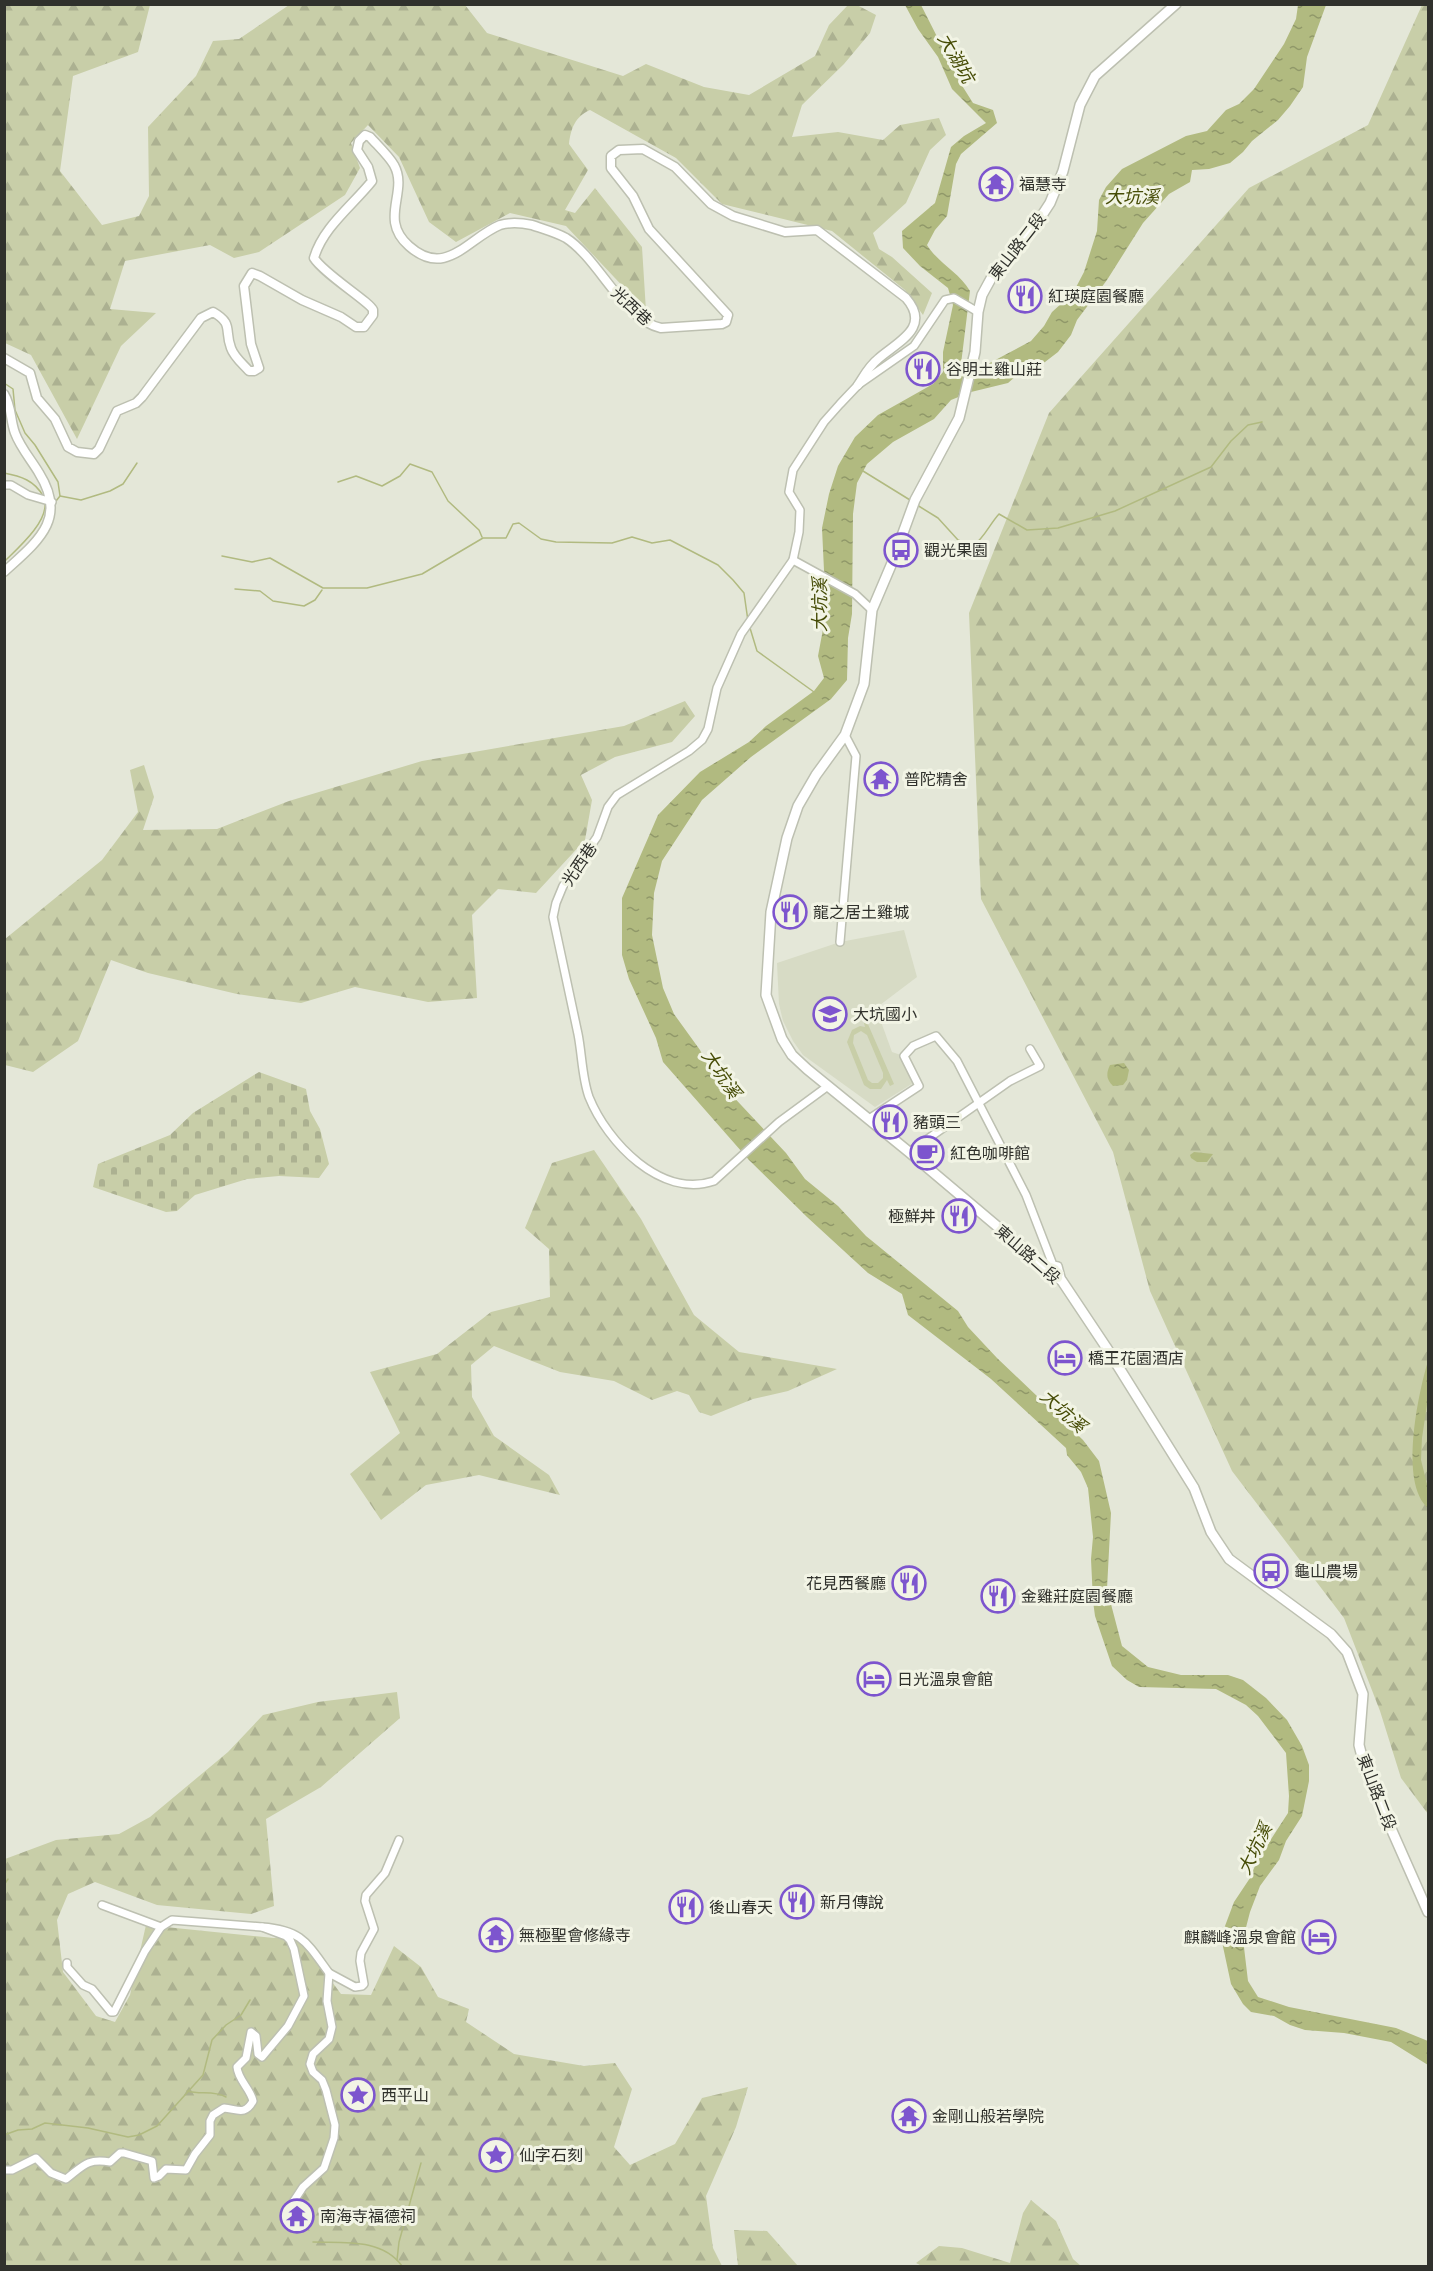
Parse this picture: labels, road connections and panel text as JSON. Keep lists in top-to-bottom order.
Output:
{
  "streets": {
    "main road": ["東山路二段"],
    "street": ["光西巷"]
  },
  "crossings": [
    ["東山路二段", "光西巷"]
  ],
  "water": ["大湖坑", "大坑溪"],
  "places": {
    "temple": [
      "福慧寺",
      "普陀精舍",
      "無極聖會修緣寺",
      "金剛山般若學院",
      "南海寺福德祠"
    ],
    "restaurant": [
      "紅瑛庭園餐廳",
      "谷明土雞山莊",
      "龍之居土雞城",
      "豬頭三",
      "極鮮丼",
      "花見西餐廳",
      "金雞莊庭園餐廳",
      "新月傳說",
      "後山春天"
    ],
    "bus stop": ["觀光果園", "龜山農場"],
    "school or university": ["大坑國小"],
    "cafe": ["紅色咖啡館"],
    "hotel": ["橋王花園酒店", "日光溫泉會館", "麒麟峰溫泉會館"],
    "place": ["西平山", "仙字石刻"]
  }
}
